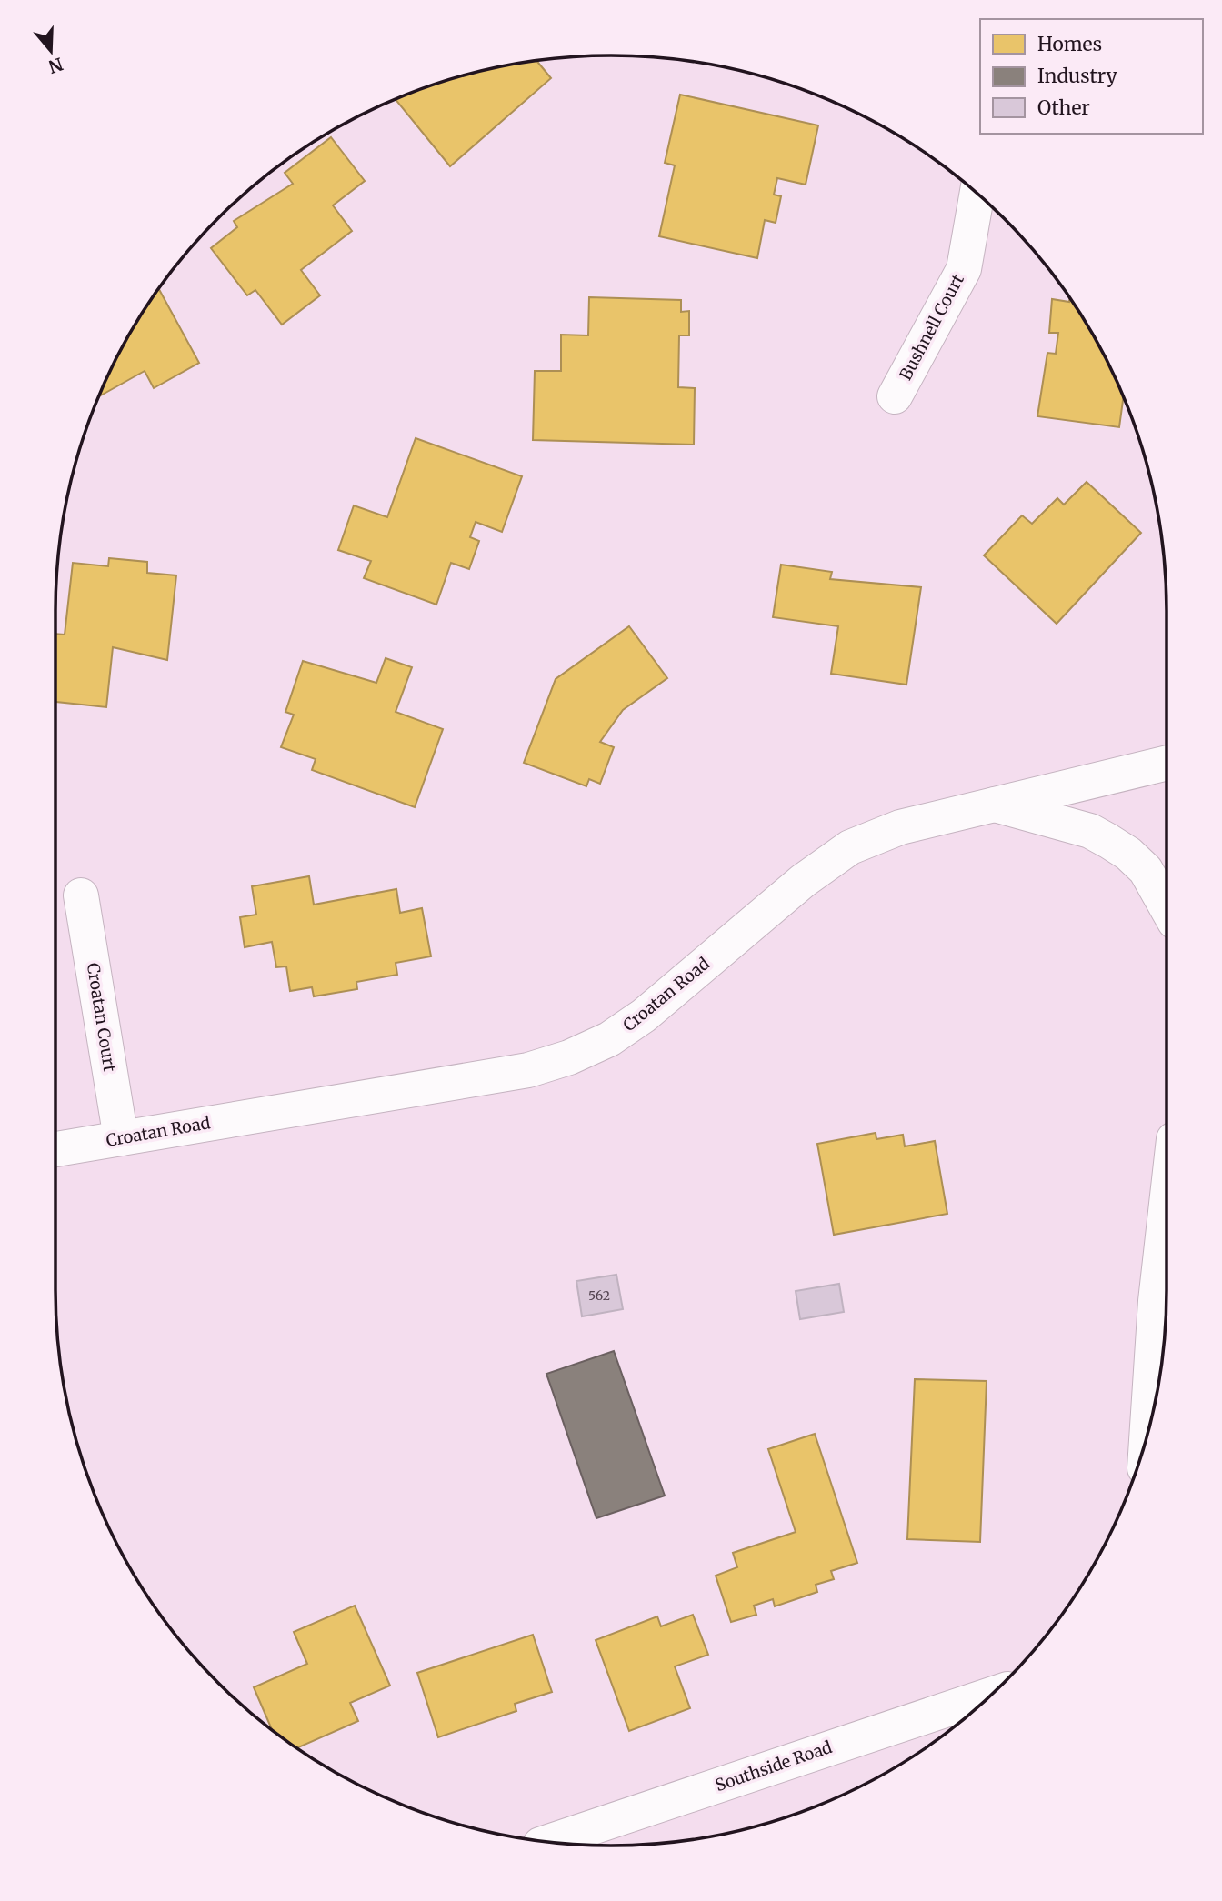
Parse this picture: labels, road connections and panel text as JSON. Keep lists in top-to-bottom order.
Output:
{
  "streets": {
    "main road": [
      "Bushnell Court",
      "Croatan Road",
      "Croatan Court",
      "Southside Road"
    ]
  },
  "crossings": [
    ["Croatan Road", "Croatan Court"]
  ],
  "house_numbers": ["562"],
  "legend": ["Homes", "Industry", "Other"],
  "north": "bottom"
}
